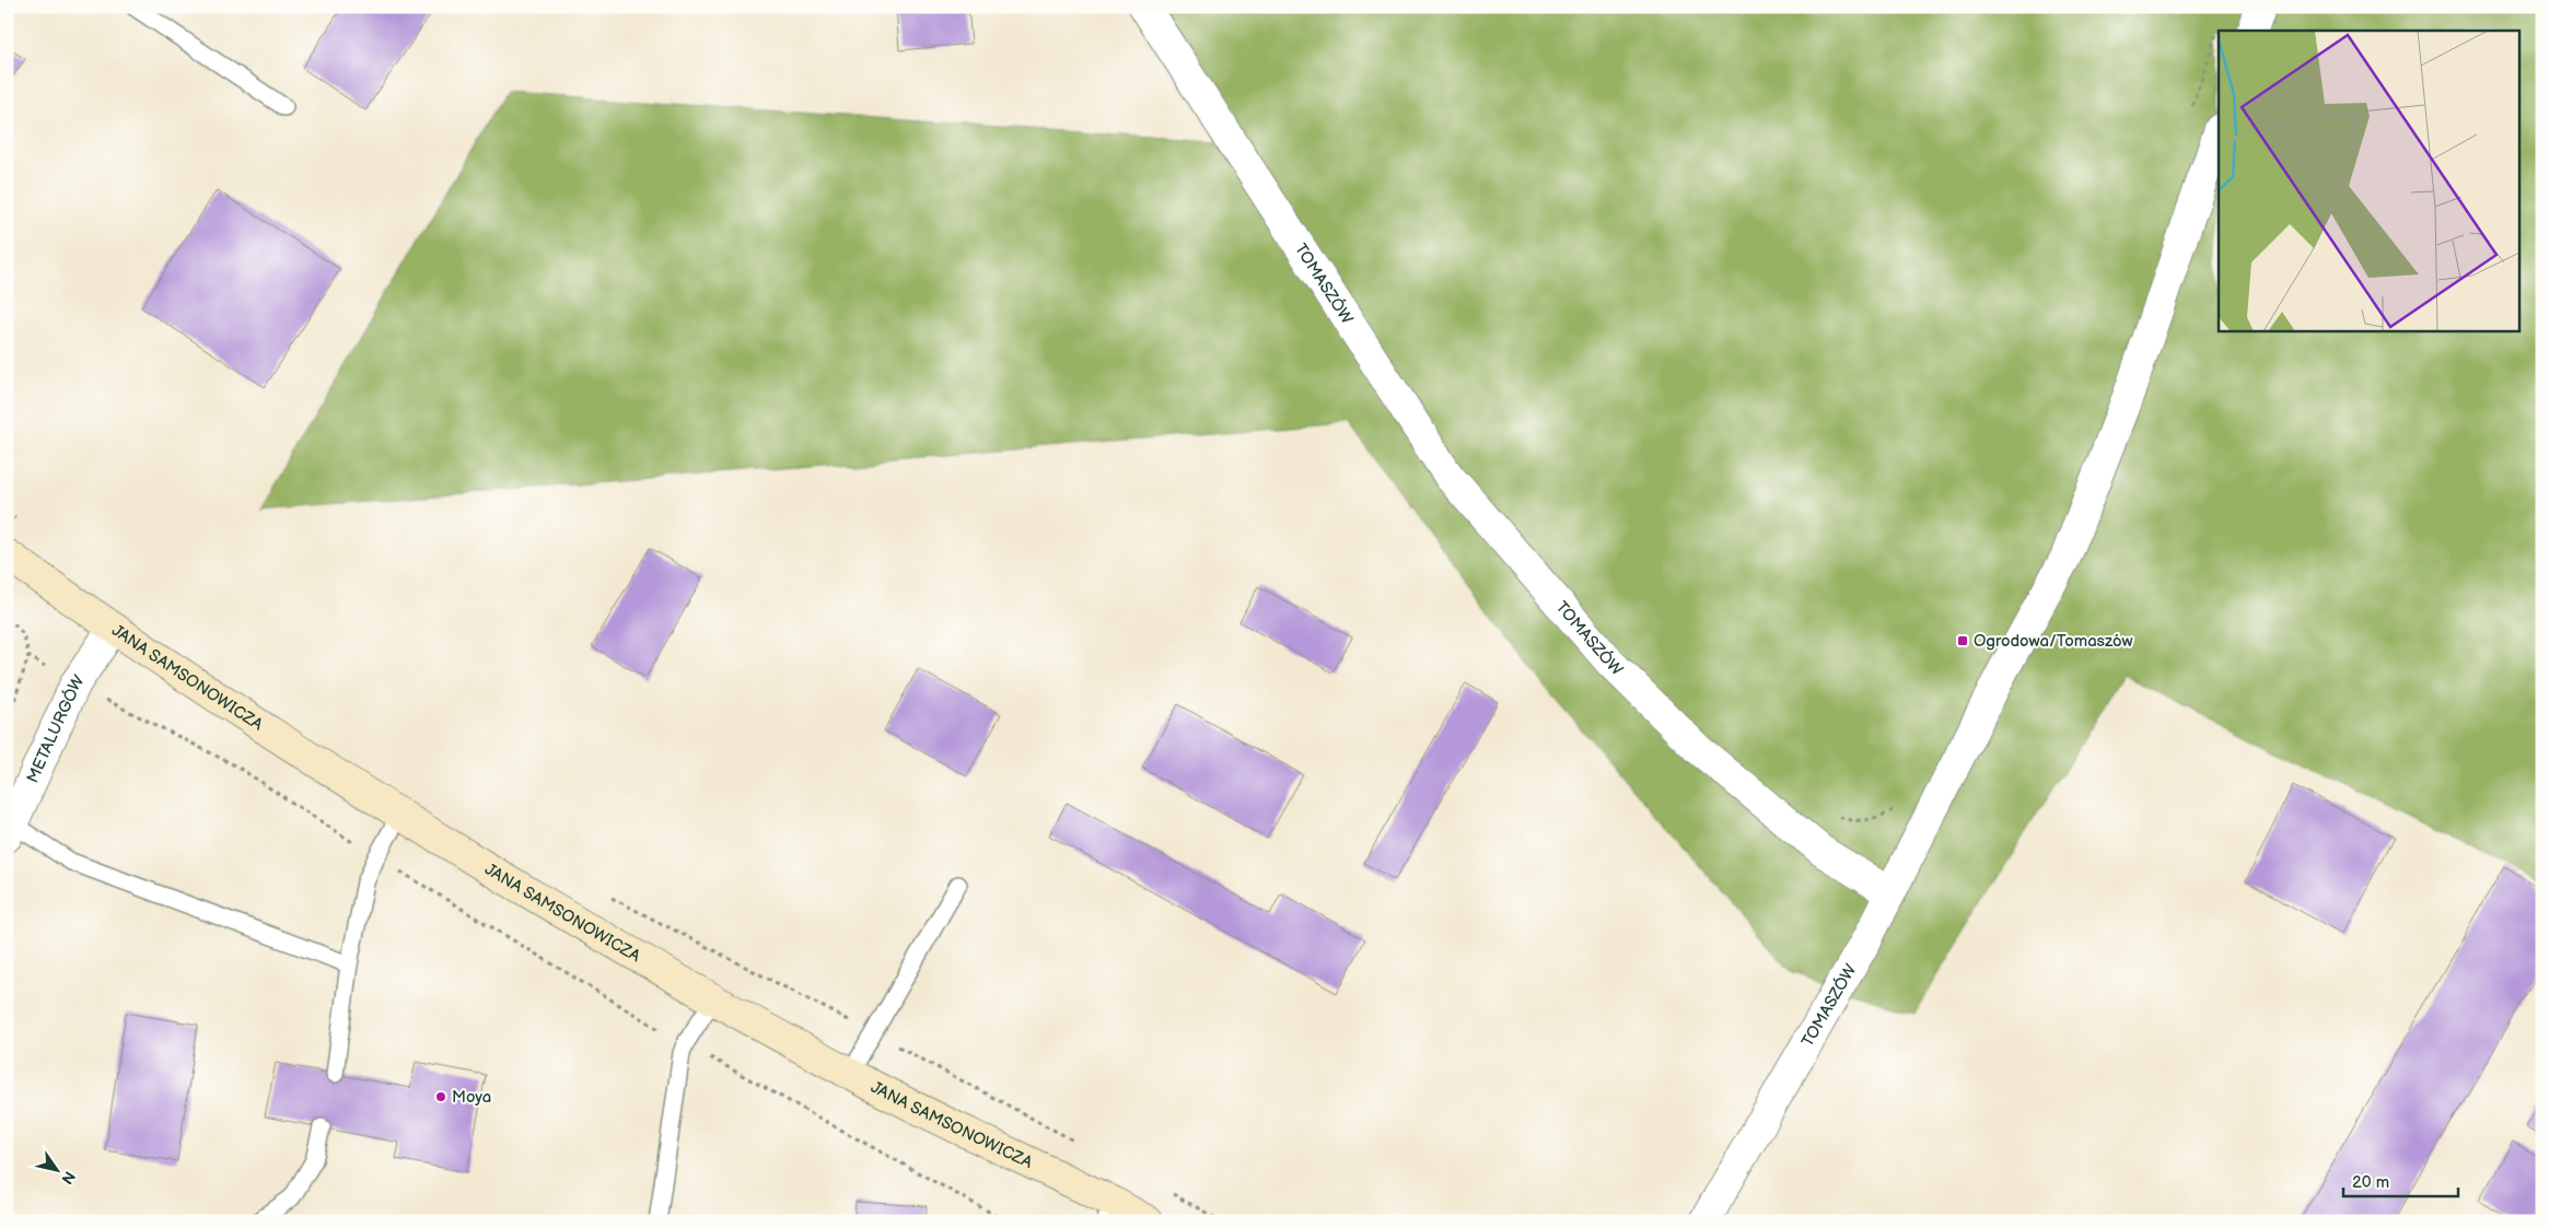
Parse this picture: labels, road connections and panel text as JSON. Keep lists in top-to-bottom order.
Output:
{
  "streets": {
    "main road": ["JANA SAMSONOWICZA"],
    "street": ["TOMASZÓW", "METALURGÓW"]
  },
  "crossings": [
    ["JANA SAMSONOWICZA", "METALURGÓW"]
  ],
  "places": {
    "transit": ["Ogrodowa/Tomaszów"],
    "other": ["Moya"]
  },
  "scale_bar": "20 m",
  "north": "bottom right"
}
